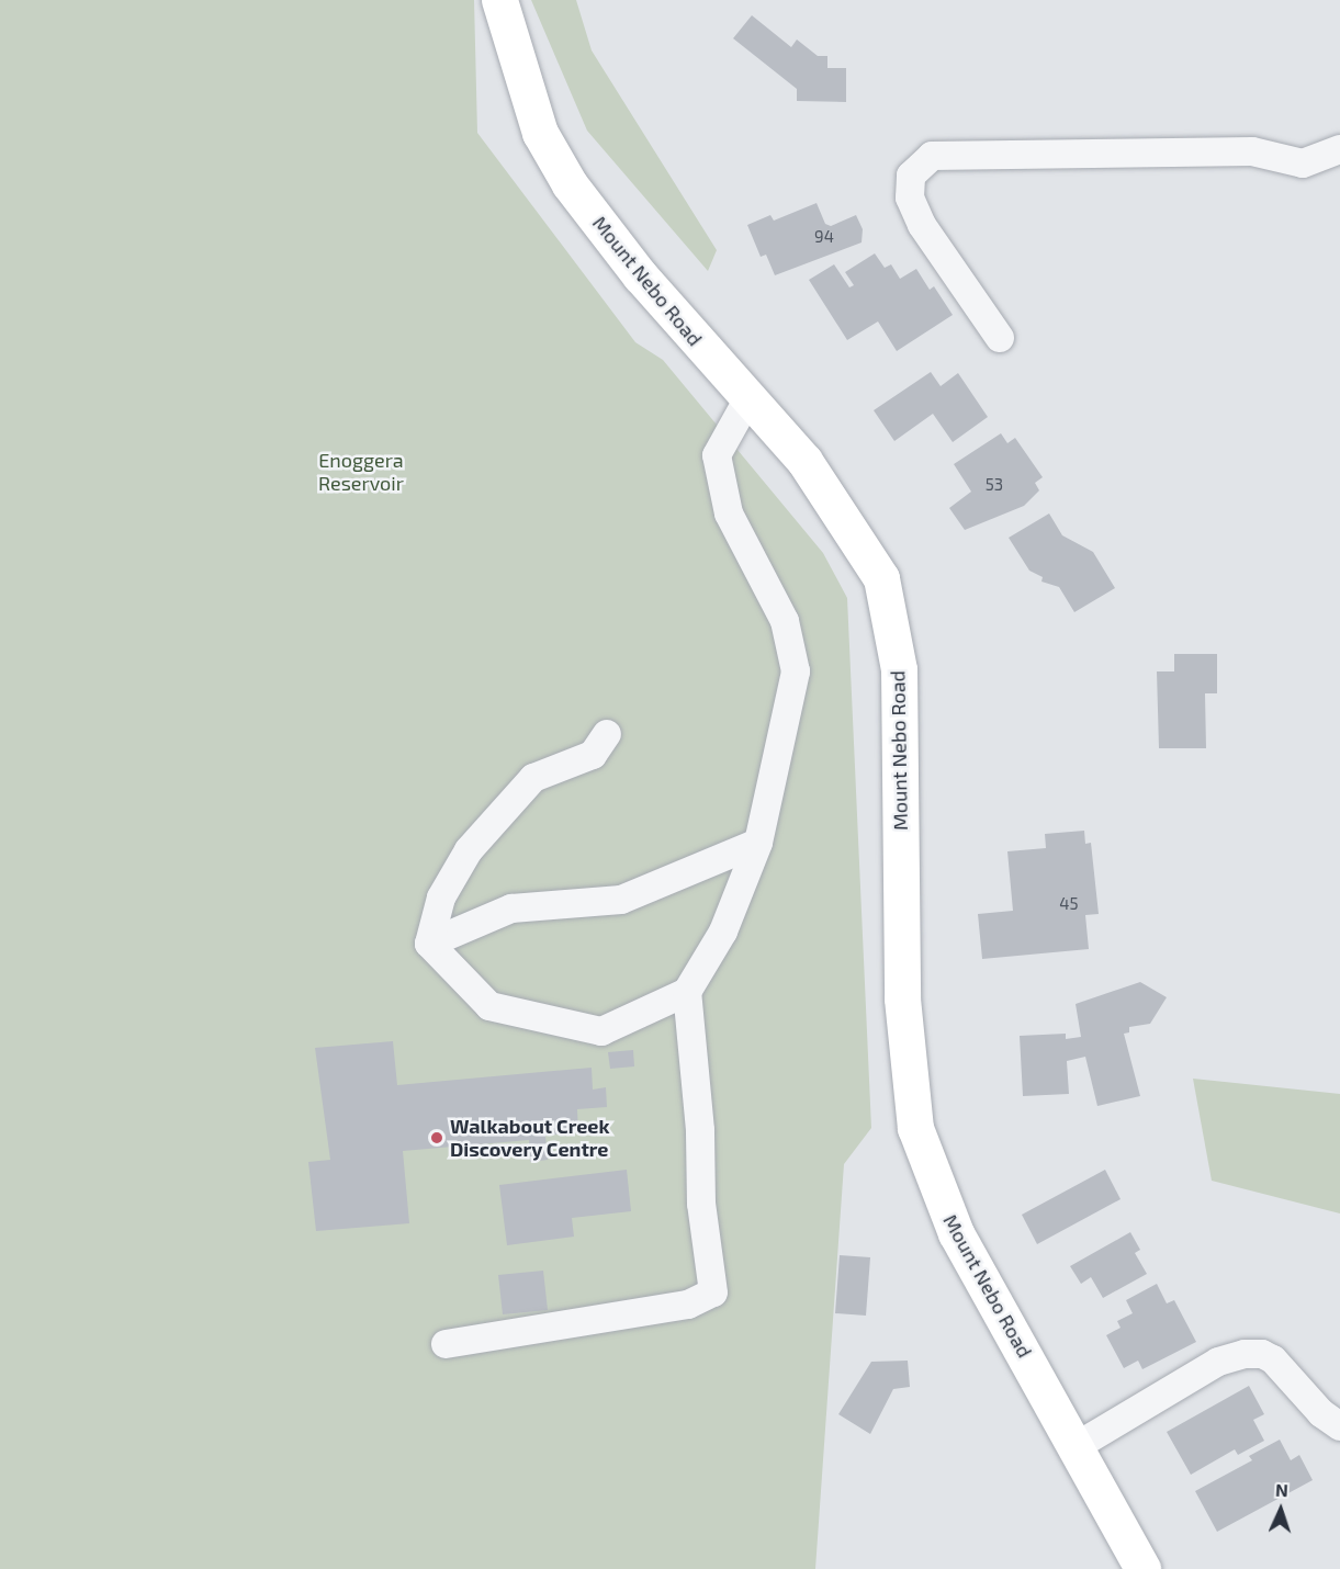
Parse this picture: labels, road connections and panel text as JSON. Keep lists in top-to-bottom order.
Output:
{
  "streets": {
    "main road": ["Mount Nebo Road"]
  },
  "parks": ["Enoggera Reservoir"],
  "places": ["Walkabout Creek Discovery Centre"],
  "house_numbers": ["94", "53", "45"],
  "north": "top"
}
